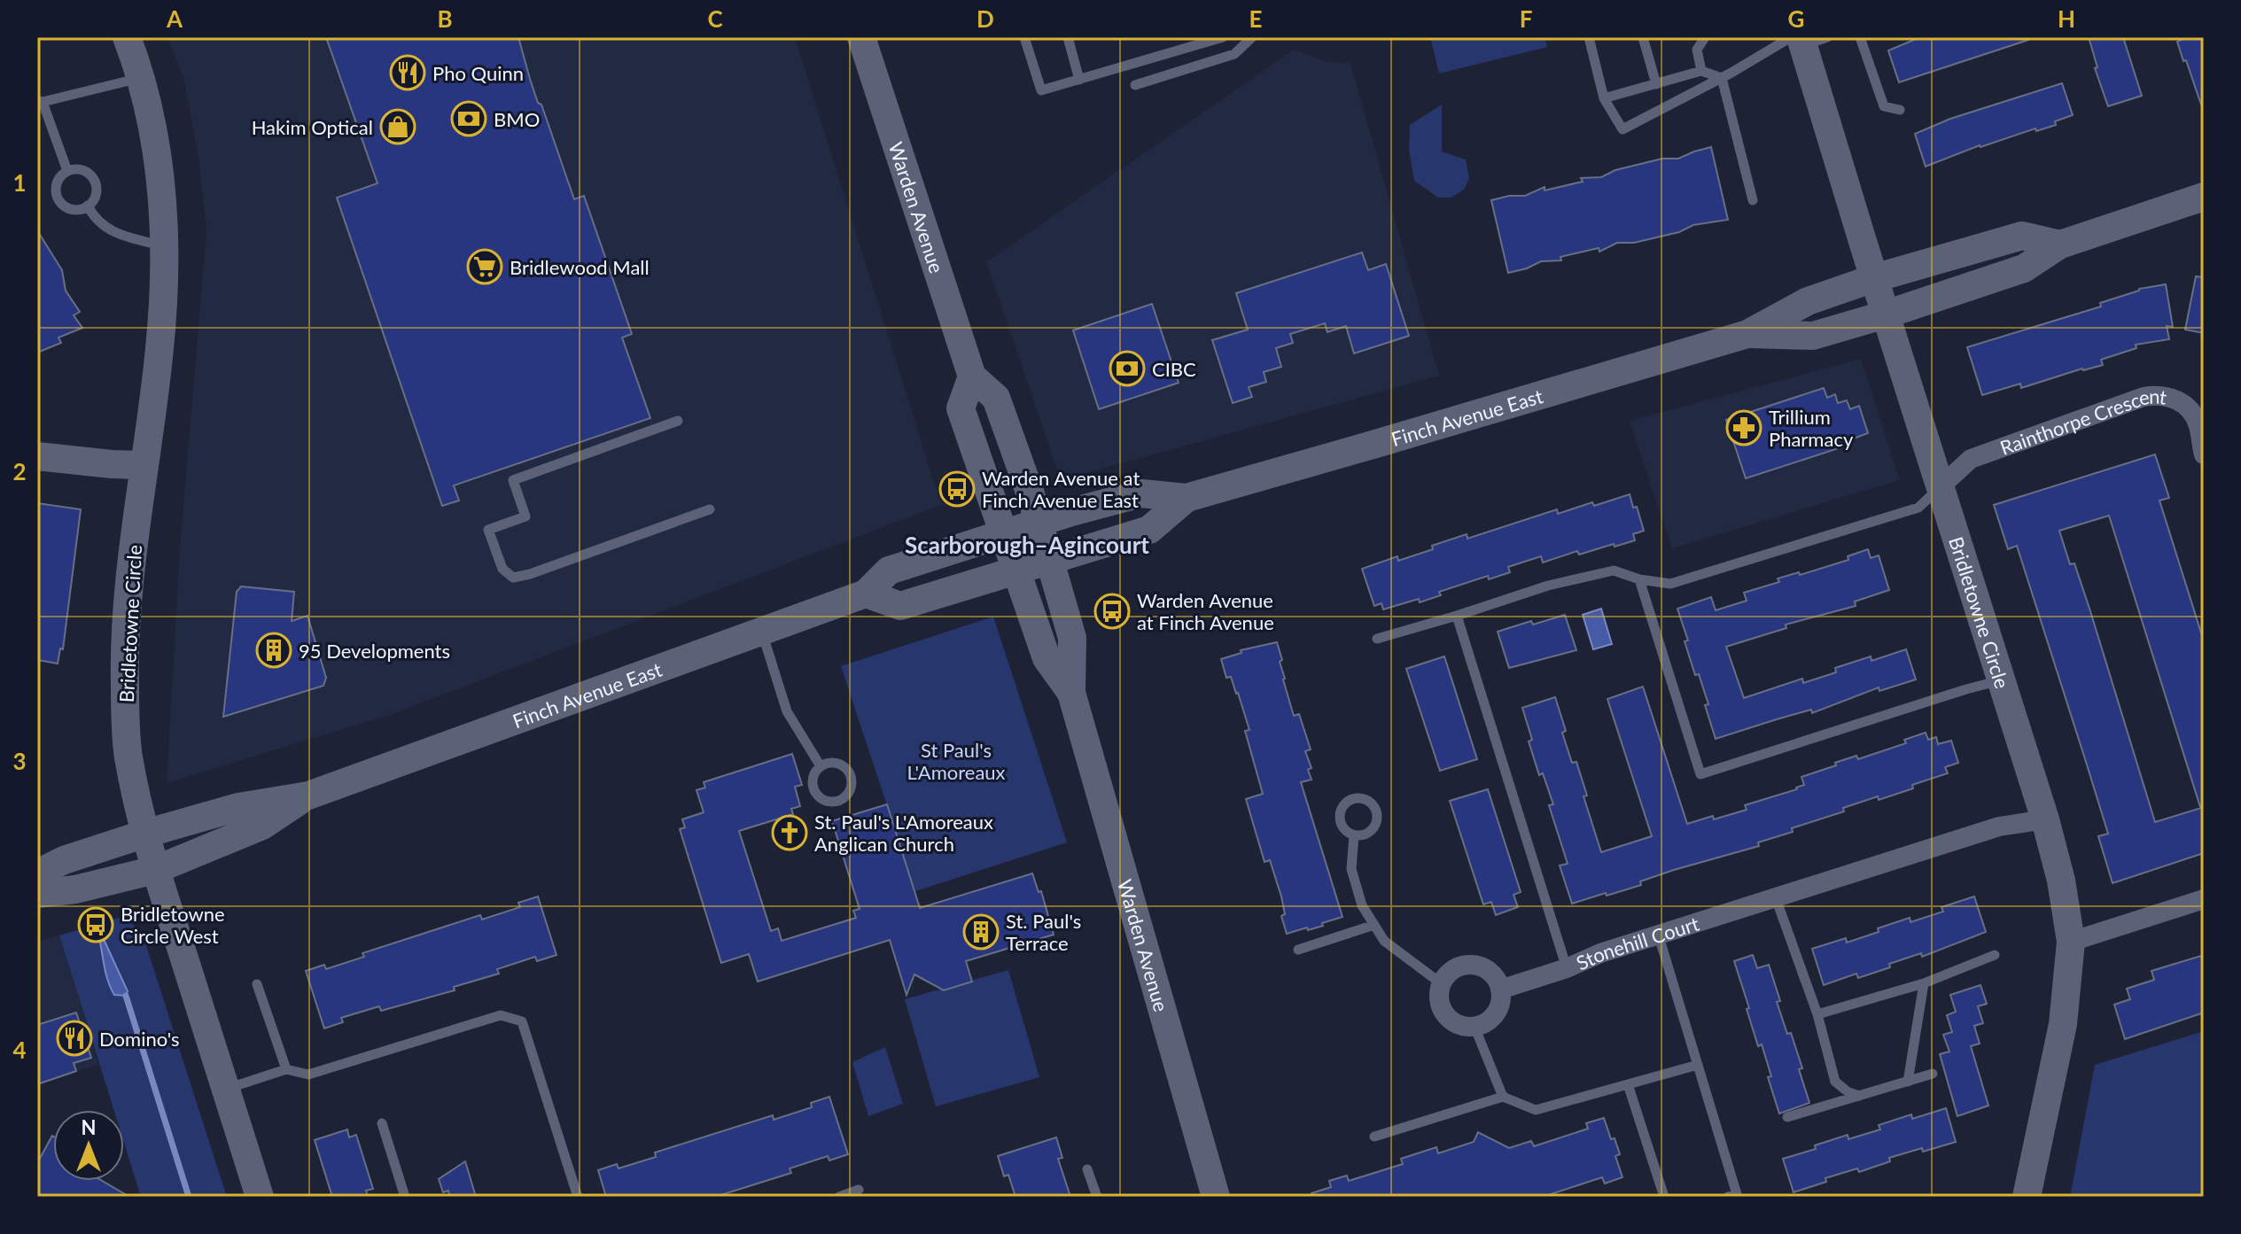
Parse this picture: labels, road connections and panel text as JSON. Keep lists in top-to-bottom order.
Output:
{
  "streets": {
    "main road": ["Warden Avenue", "Finch Avenue East", "Bridletowne Circle"],
    "street": ["Rainthorpe Crescent", "Stonehill Court"]
  },
  "crossings": [
    ["Warden Avenue", "Finch Avenue East"],
    ["Finch Avenue East", "Bridletowne Circle"],
    ["Rainthorpe Crescent", "Bridletowne Circle"],
    ["Bridletowne Circle", "Stonehill Court"]
  ],
  "districts": ["Scarborough–Agincourt"],
  "parks": ["St Paul's L'Amoreaux"],
  "places": {
    "restaurant": ["Pho Quinn", "Domino's"],
    "bank": ["BMO", "CIBC"],
    "shop": ["Hakim Optical"],
    "supermarket": ["Bridlewood Mall"],
    "pharmacy": ["Trillium Pharmacy"],
    "bus stop": ["Warden Avenue at Finch Avenue East", "Warden Avenue at Finch Avenue", "Bridletowne Circle West"],
    "building": ["95 Developments", "St. Paul's Terrace"],
    "church": ["St. Paul's L'Amoreaux Anglican Church"]
  },
  "north": "top",
  "grid": {
    "columns": [
      "A",
      "B",
      "C",
      "D",
      "E",
      "F",
      "G",
      "H"
    ],
    "rows": [
      "1",
      "2",
      "3",
      "4"
    ]
  }
}
